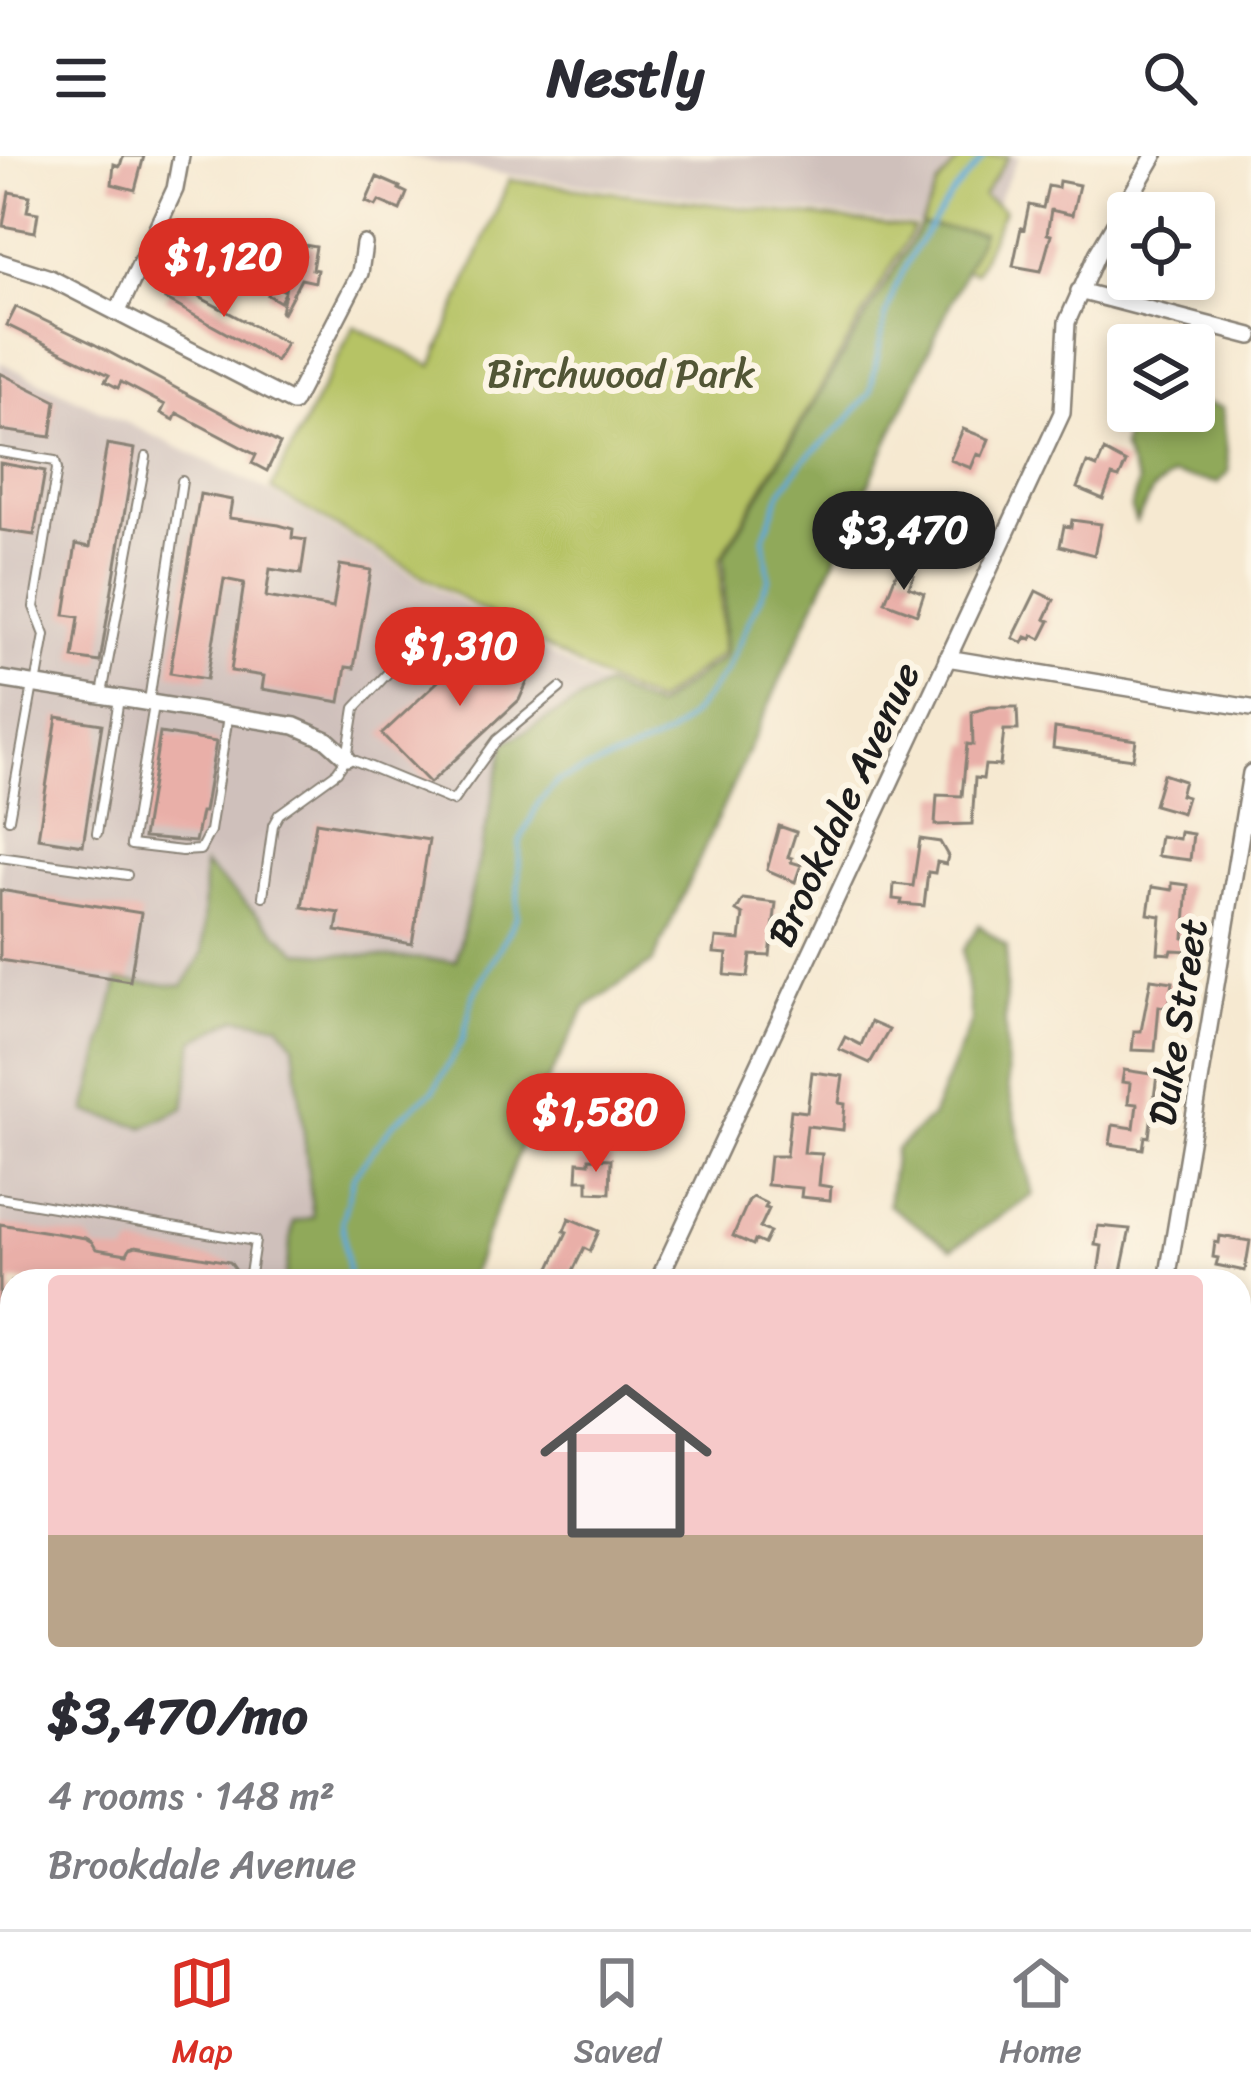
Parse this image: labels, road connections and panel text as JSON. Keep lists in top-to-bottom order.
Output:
{
  "streets": {
    "street": ["Brookdale Avenue", "Duke Street"]
  },
  "parks": ["Birchwood Park"],
  "page": {
    "header": "Nestly",
    "price": [
      "$1,120",
      "$3,470",
      "$1,310",
      "$1,580"
    ],
    "list": [
      {
        "name": "$3,470/mo",
        "note": "4 rooms · 148 m² · Brookdale Avenue"
      }
    ],
    "tabs": ["Map", "Saved", "Home"]
  }
}
